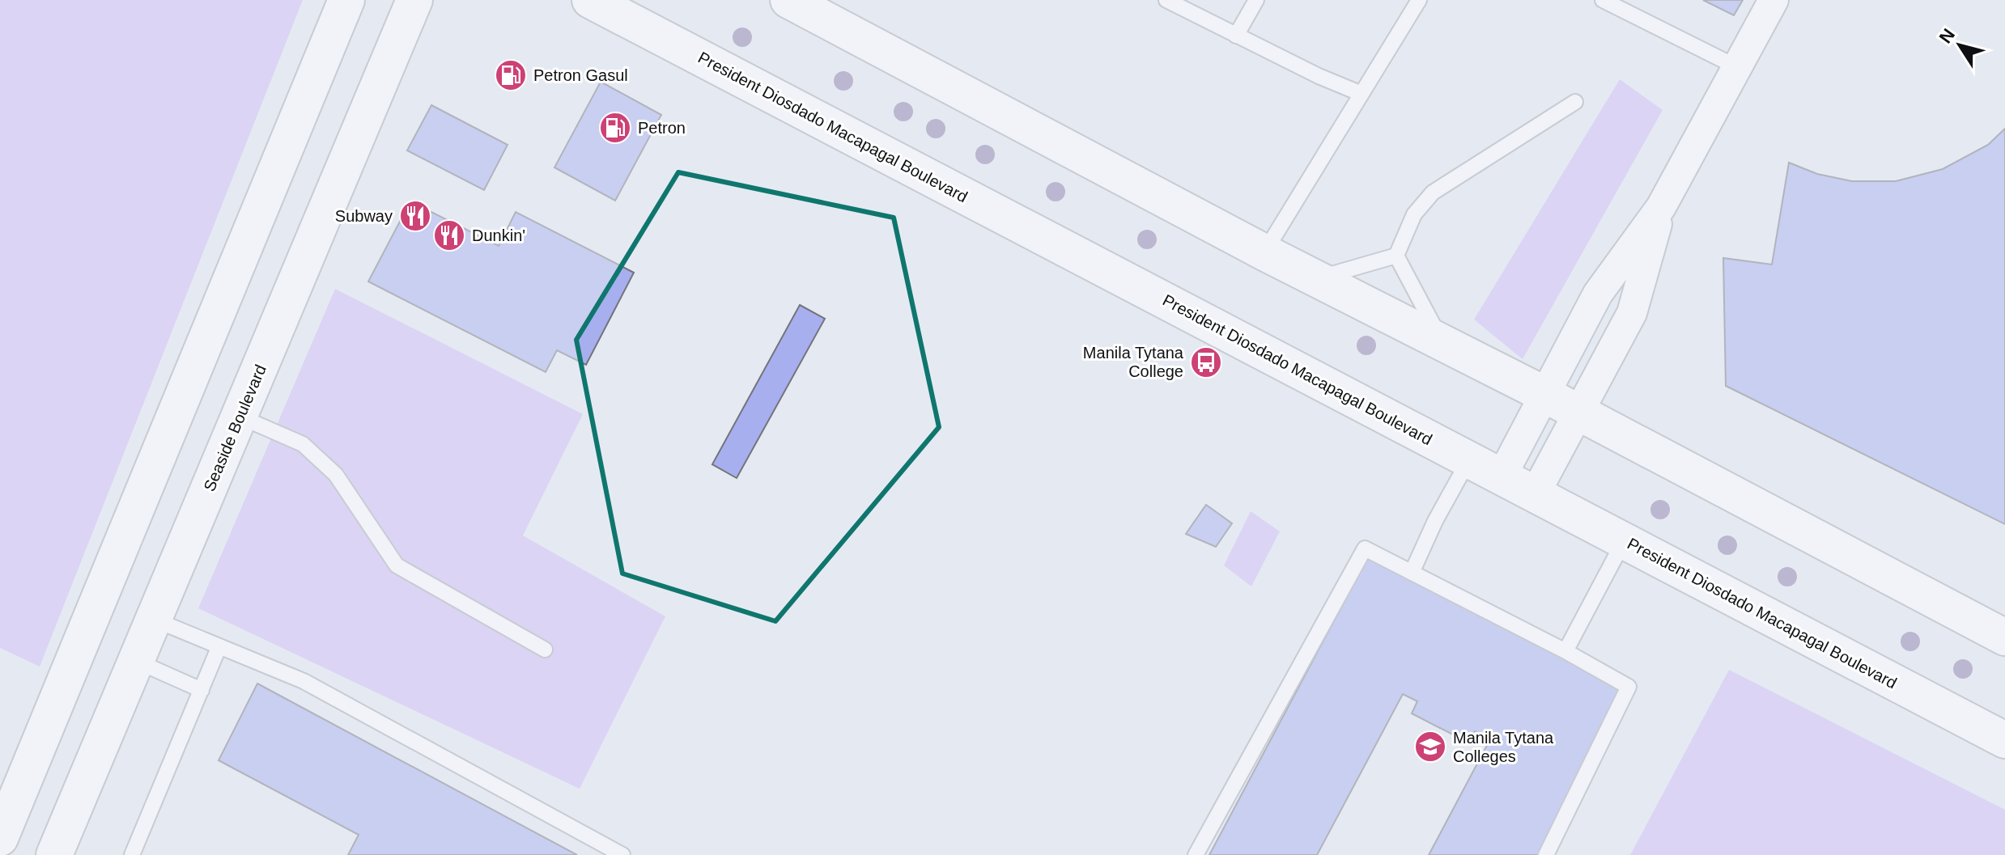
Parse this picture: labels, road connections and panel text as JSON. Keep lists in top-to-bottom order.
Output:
{
  "streets": {
    "main road": ["President Diosdado Macapagal Boulevard", "Seaside Boulevard"]
  },
  "places": {
    "fuel station": ["Petron Gasul", "Petron"],
    "restaurant": ["Subway", "Dunkin'"],
    "bus stop": ["Manila Tytana College"],
    "school or university": ["Manila Tytana Colleges"]
  },
  "north": "top left"
}
